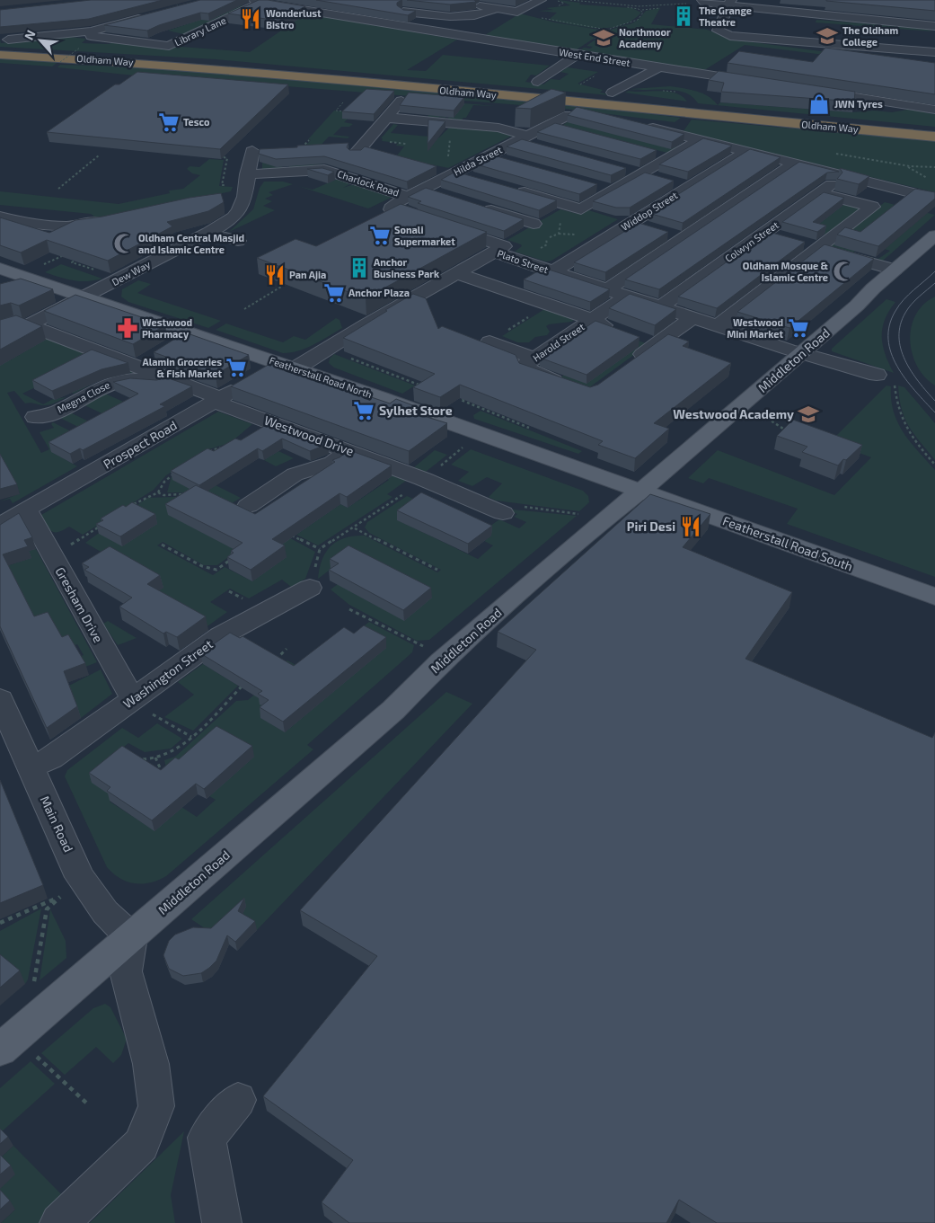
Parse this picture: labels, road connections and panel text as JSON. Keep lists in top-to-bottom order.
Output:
{
  "streets": {
    "highway": ["Oldham Way"],
    "main road": ["Middleton Road", "Featherstall Road North", "Featherstall Road South"],
    "street": [
      "Library Lane",
      "West End Street",
      "Hilda Street",
      "Charlock Road",
      "Widdop Street",
      "Colwyn Street",
      "Plato Street",
      "Dew Way",
      "Harold Street",
      "Megna Close",
      "Westwood Drive",
      "Prospect Road",
      "Gresham Drive",
      "Washington Street",
      "Main Road"
    ]
  },
  "crossings": [
    ["Library Lane", "West End Street"],
    ["Hilda Street", "Charlock Road"],
    ["Hilda Street", "Plato Street"],
    ["Charlock Road", "Dew Way"],
    ["Widdop Street", "Plato Street"],
    ["Colwyn Street", "Plato Street"],
    ["Plato Street", "Harold Street"],
    ["Plato Street", "Middleton Road"],
    ["Plato Street", "Prospect Road"],
    ["Dew Way", "Featherstall Road North"],
    ["Middleton Road", "Featherstall Road North"],
    ["Middleton Road", "Featherstall Road South"],
    ["Middleton Road", "Main Road"],
    ["Featherstall Road North", "Prospect Road"],
    ["Featherstall Road North", "Featherstall Road South"],
    ["Megna Close", "Westwood Drive"],
    ["Megna Close", "Prospect Road"],
    ["Westwood Drive", "Prospect Road"],
    ["Prospect Road", "Gresham Drive"],
    ["Gresham Drive", "Washington Street"],
    ["Washington Street", "Main Road"]
  ],
  "places": {
    "building": ["The Grange Theatre", "Anchor Business Park"],
    "restaurant": ["Wonderlust Bistro", "Pan Ajia", "Piri Desi"],
    "school or university": ["The Oldham College", "Northmoor Academy", "Westwood Academy"],
    "shop": ["JWN Tyres"],
    "supermarket": [
      "Tesco",
      "Sonali Supermarket",
      "Anchor Plaza",
      "Westwood Mini Market",
      "Alamin Groceries & Fish Market",
      "Sylhet Store"
    ],
    "mosque": ["Oldham Central Masjid and Islamic Centre", "Oldham Mosque & Islamic Centre"],
    "pharmacy": ["Westwood Pharmacy"]
  },
  "north": "top left"
}
